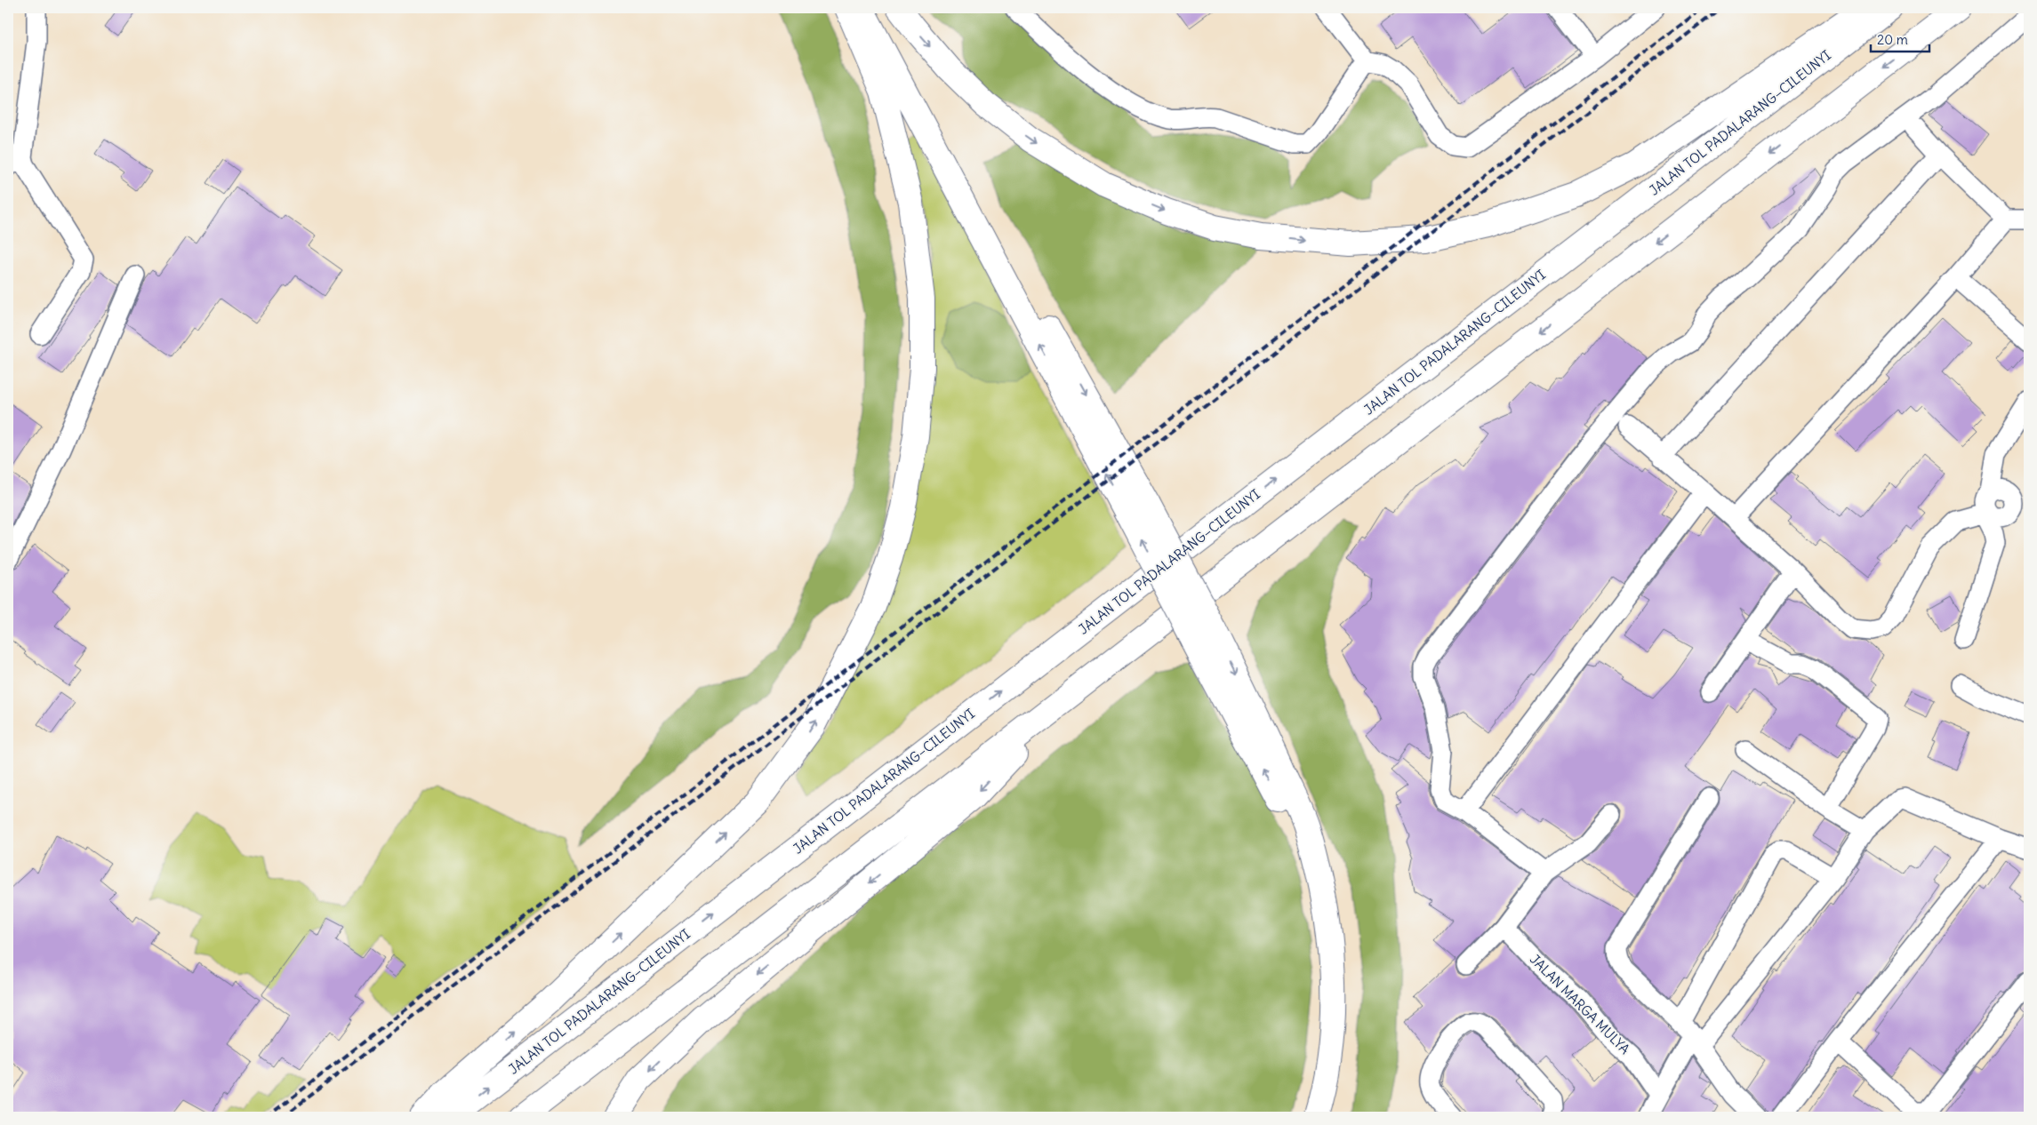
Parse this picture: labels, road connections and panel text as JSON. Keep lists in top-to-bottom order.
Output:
{
  "streets": {
    "highway": ["JALAN TOL PADALARANG–CILEUNYI"],
    "street": ["JALAN MARGA MULYA"]
  },
  "scale_bar": "20 m"
}
